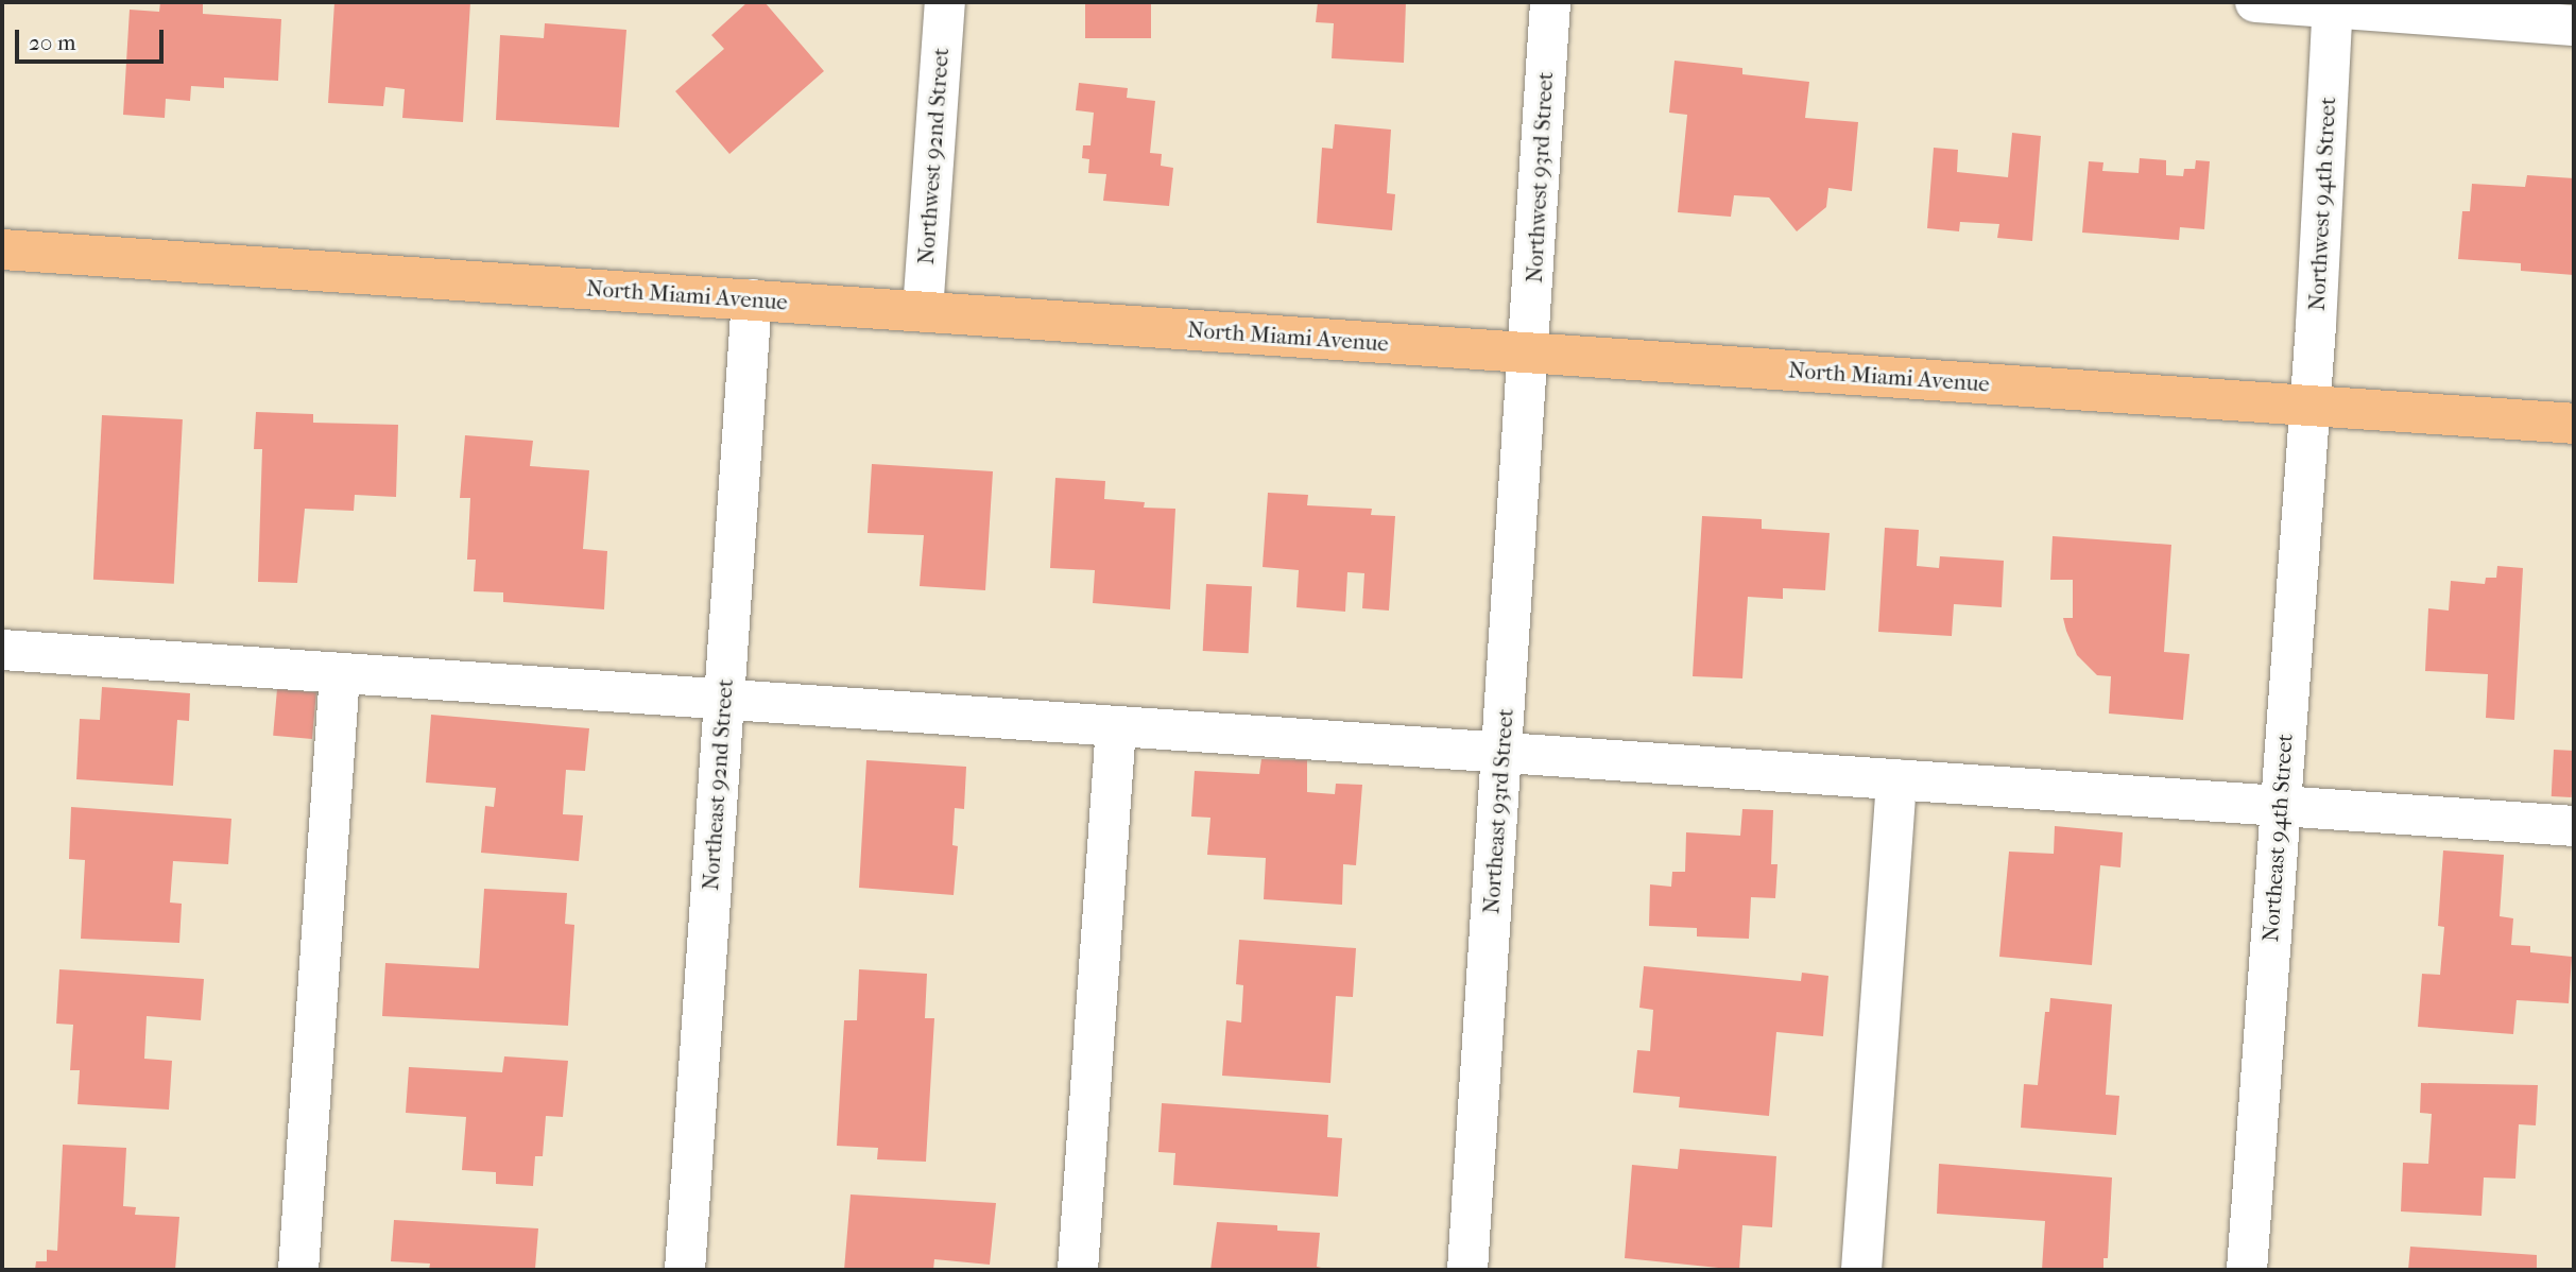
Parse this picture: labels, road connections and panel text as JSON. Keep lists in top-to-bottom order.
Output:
{
  "streets": {
    "main road": ["North Miami Avenue"],
    "street": [
      "Northwest 92nd Street",
      "Northwest 93rd Street",
      "Northwest 94th Street",
      "Northeast 92nd Street",
      "Northeast 93rd Street",
      "Northeast 94th Street"
    ]
  },
  "crossings": [
    ["Northwest 92nd Street", "North Miami Avenue"],
    ["Northwest 93rd Street", "North Miami Avenue"],
    ["Northwest 93rd Street", "Northeast 93rd Street"],
    ["Northwest 94th Street", "North Miami Avenue"],
    ["Northwest 94th Street", "Northeast 94th Street"],
    ["North Miami Avenue", "Northeast 92nd Street"],
    ["North Miami Avenue", "Northeast 93rd Street"],
    ["North Miami Avenue", "Northeast 94th Street"]
  ],
  "scale_bar": "20 m"
}
